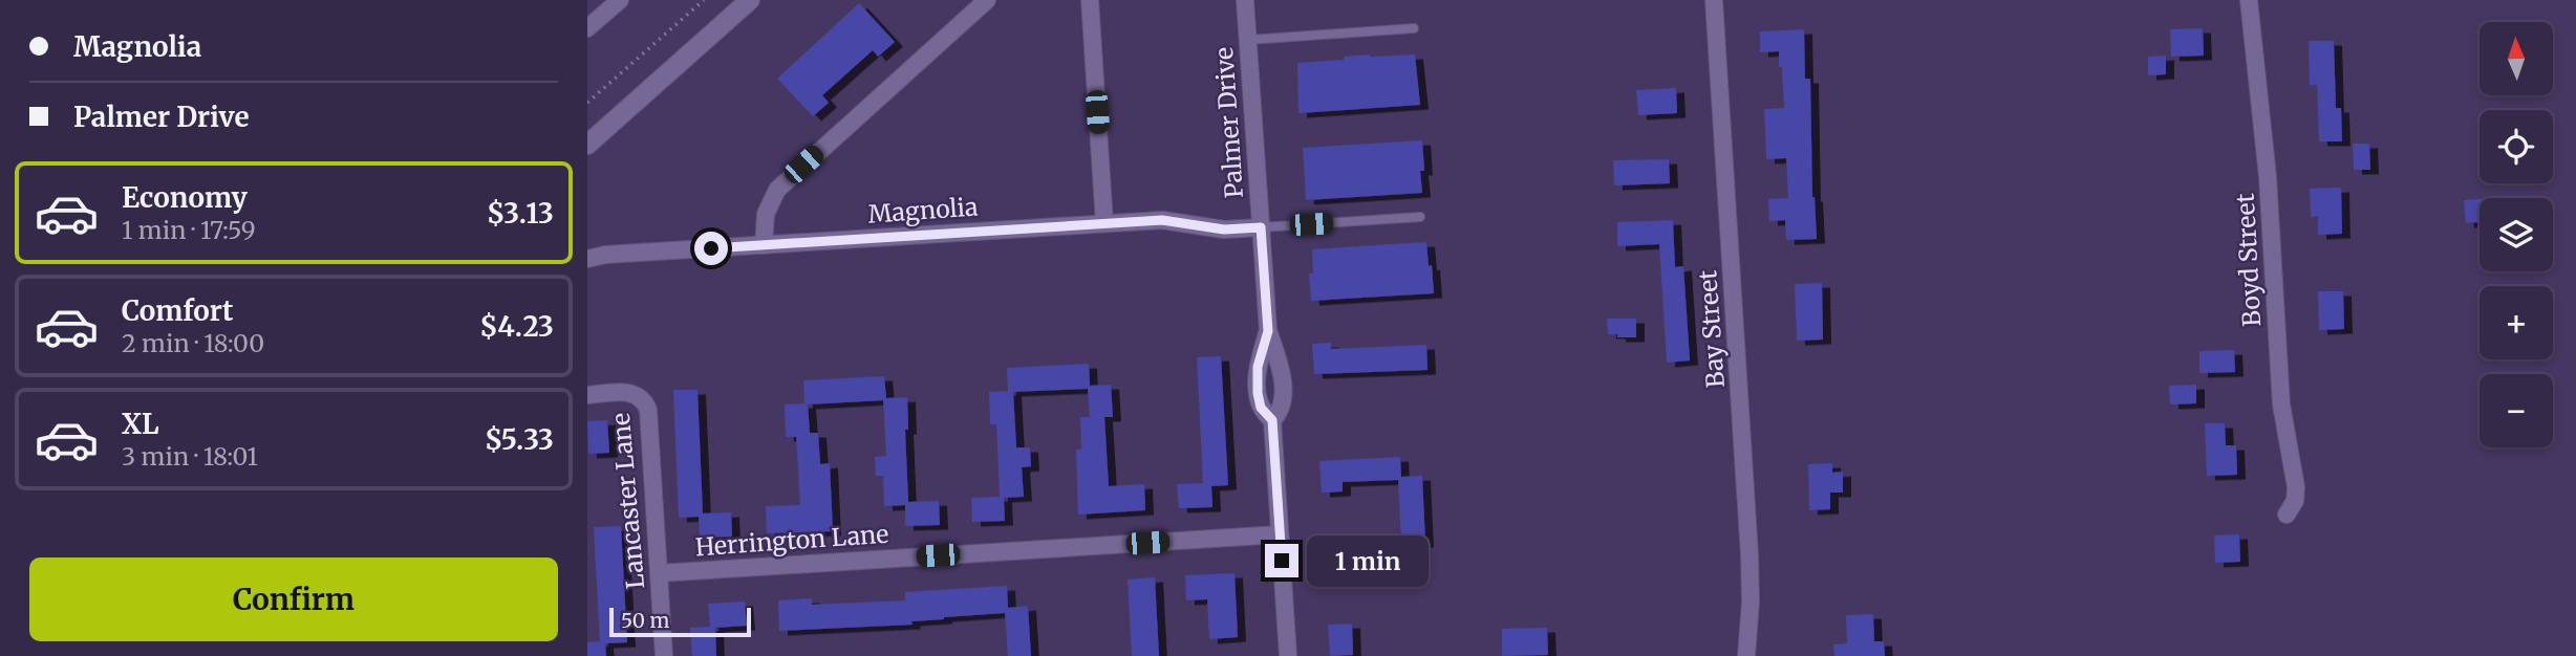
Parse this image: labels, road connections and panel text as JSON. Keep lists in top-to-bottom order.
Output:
{
  "streets": {
    "street": [
      "Palmer Drive",
      "Magnolia",
      "Boyd Street",
      "Bay Street",
      "Lancaster Lane",
      "Herrington Lane"
    ]
  },
  "crossings": [
    ["Palmer Drive", "Magnolia"],
    ["Palmer Drive", "Herrington Lane"],
    ["Lancaster Lane", "Herrington Lane"]
  ],
  "scale_bar": "50 m",
  "north": "top",
  "page": {
    "banner": ["Magnolia", "Palmer Drive"],
    "map_buttons": ["+", "−"],
    "list": [
      {
        "name": "Economy",
        "note": "1 min · 17:59",
        "value": "$3.13"
      },
      {
        "name": "Comfort",
        "note": "2 min · 18:00",
        "value": "$4.23"
      },
      {
        "name": "XL",
        "note": "3 min · 18:01",
        "value": "$5.33"
      }
    ],
    "bubble": "1 min",
    "buttons": "Confirm",
    "scale": "50 m"
  }
}
